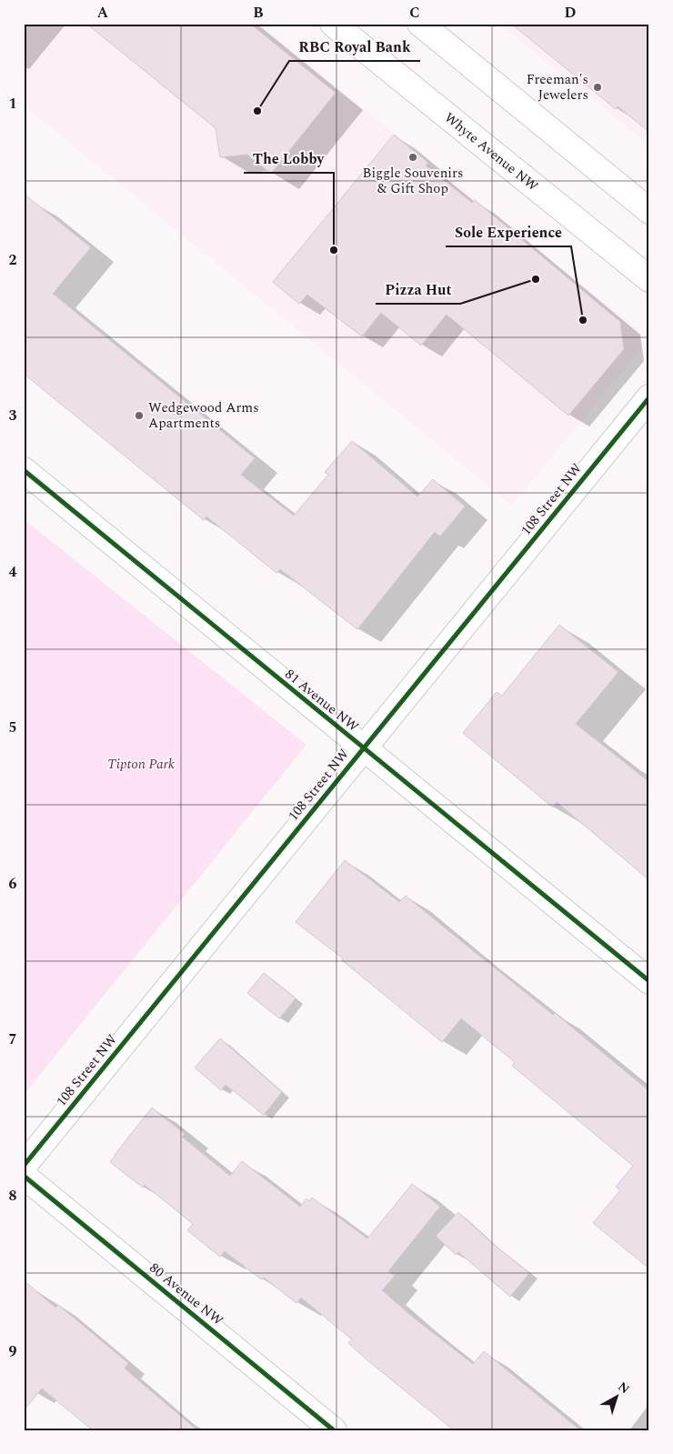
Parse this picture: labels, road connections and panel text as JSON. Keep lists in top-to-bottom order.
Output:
{
  "streets": {
    "street": [
      "Whyte Avenue NW",
      "108 Street NW",
      "81 Avenue NW",
      "80 Avenue NW"
    ]
  },
  "crossings": [
    ["108 Street NW", "81 Avenue NW"]
  ],
  "parks": ["Tipton Park"],
  "places": [
    "Freeman's Jewelers",
    "RBC Royal Bank",
    "Biggle Souvenirs & Gift Shop",
    "The Lobby",
    "Pizza Hut",
    "Sole Experience",
    "Wedgewood Arms Apartments"
  ],
  "north": "top right",
  "grid": {
    "columns": [
      "A",
      "B",
      "C",
      "D"
    ],
    "rows": [
      "1",
      "2",
      "3",
      "4",
      "5",
      "6",
      "7",
      "8",
      "9"
    ]
  }
}
